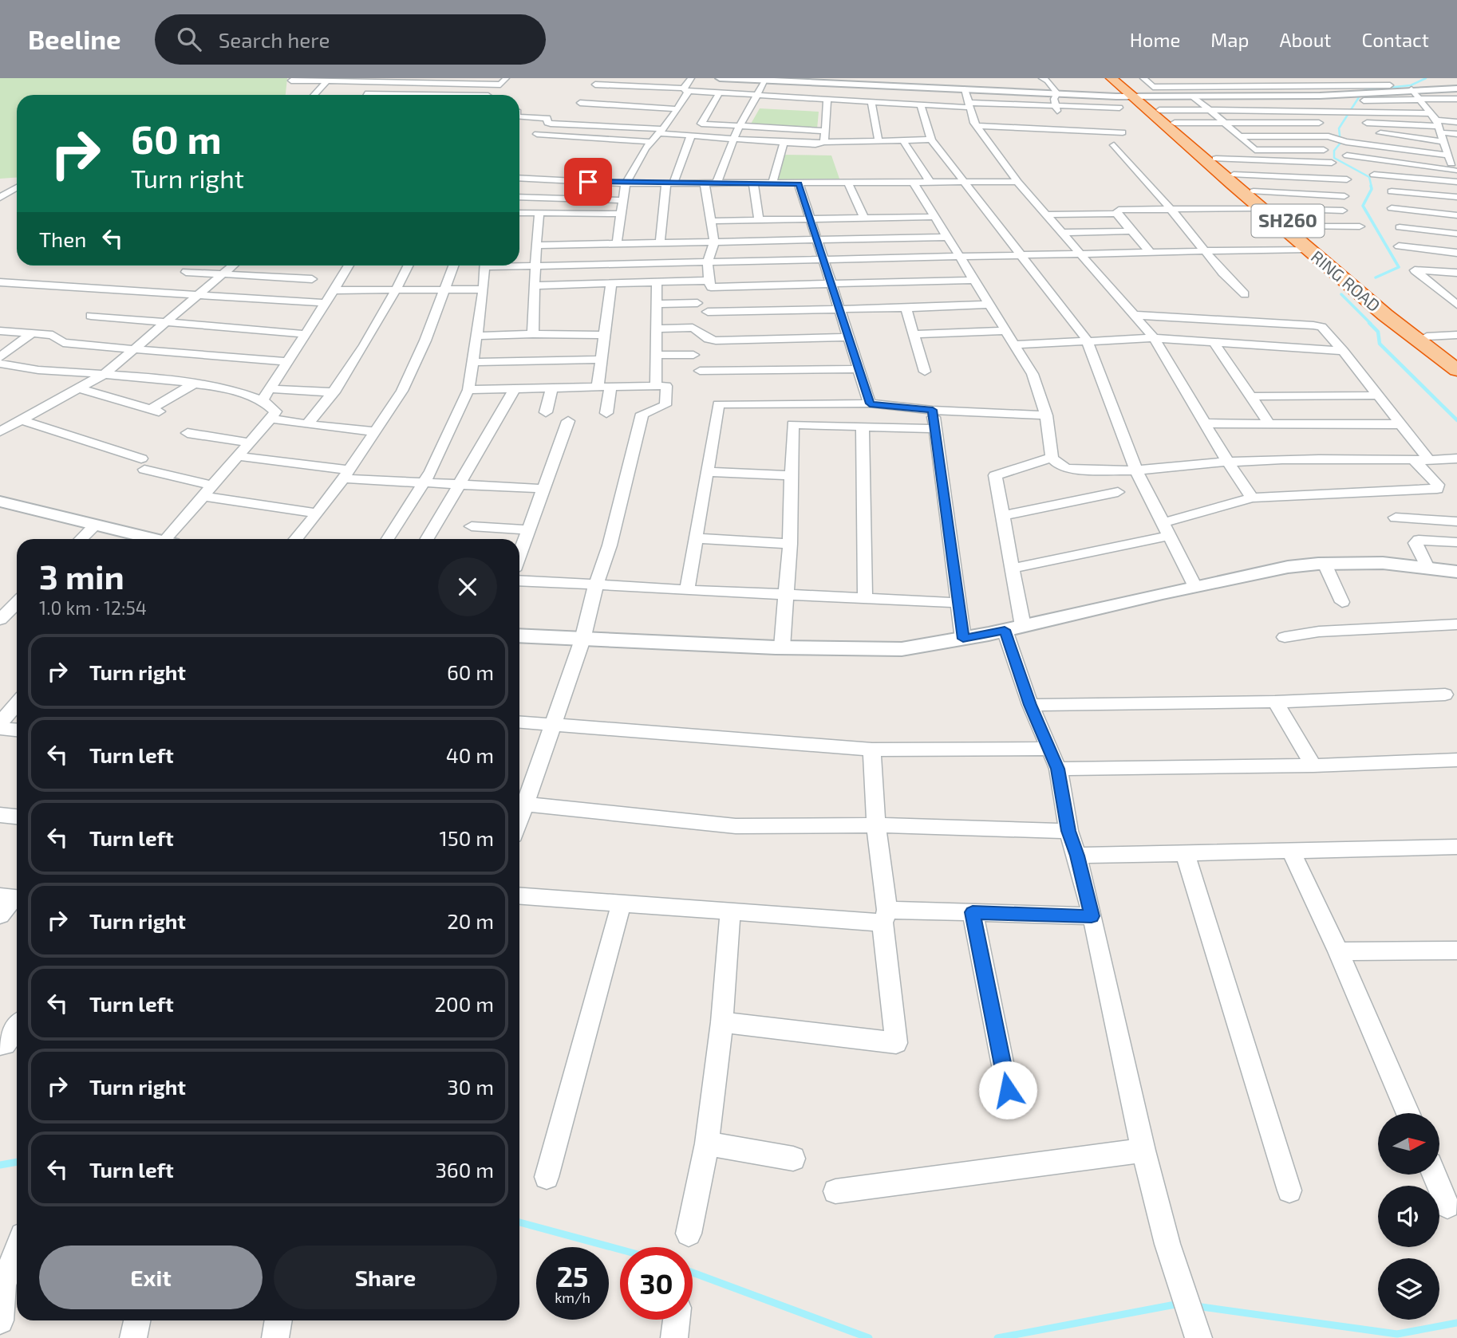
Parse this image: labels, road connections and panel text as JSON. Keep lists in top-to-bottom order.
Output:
{
  "streets": {
    "highway": ["SH260", "RING ROAD"]
  },
  "north": "right",
  "page": {
    "header": "Beeline",
    "search": "Search here",
    "nav": [
      "Home",
      "Map",
      "About",
      "Contact"
    ],
    "turn": ["60 m", "Turn right"],
    "then": "Then",
    "heading": ["3 min", "1.0 km · 12:54"],
    "list": [
      {
        "name": "Turn right",
        "value": "60 m"
      },
      {
        "name": "Turn left",
        "value": "40 m"
      },
      {
        "name": "Turn left",
        "value": "150 m"
      },
      {
        "name": "Turn right",
        "value": "20 m"
      },
      {
        "name": "Turn left",
        "value": "200 m"
      },
      {
        "name": "Turn right",
        "value": "30 m"
      },
      {
        "name": "Turn left",
        "value": "360 m"
      }
    ],
    "buttons": ["Exit", "Share"],
    "speed": "25 km/h",
    "limit": "30"
  }
}
